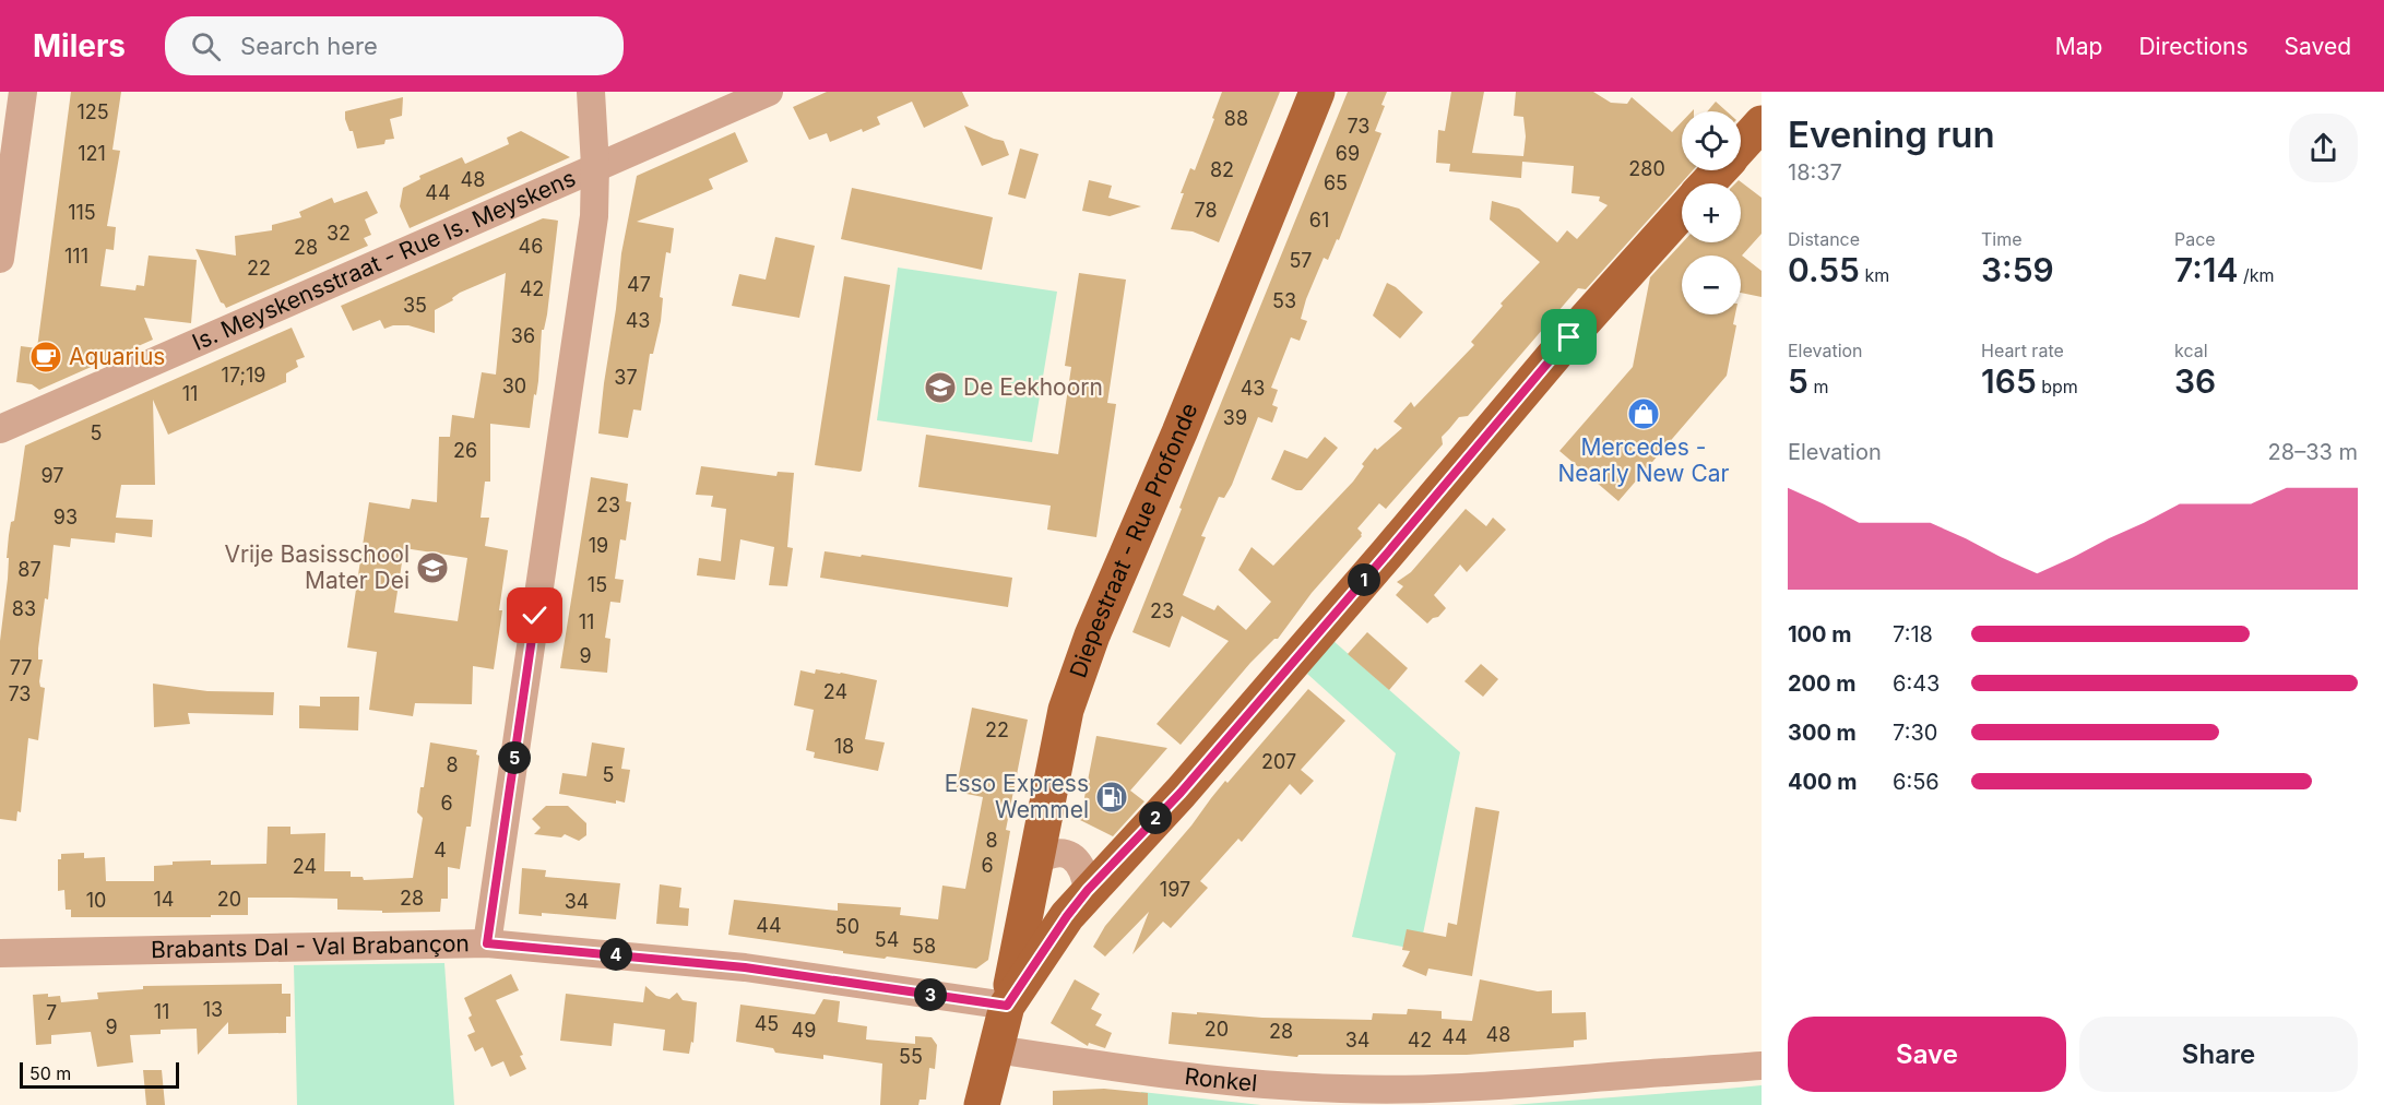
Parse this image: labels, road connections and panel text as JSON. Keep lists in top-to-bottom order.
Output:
{
  "streets": {
    "main road": ["Diepestraat - Rue Profonde"],
    "street": ["Is. Meyskensstraat - Rue Is. Meyskens", "Brabants Dal - Val Brabançon", "Ronkel"]
  },
  "crossings": [
    ["Diepestraat - Rue Profonde", "Brabants Dal - Val Brabançon"],
    ["Diepestraat - Rue Profonde", "Ronkel"]
  ],
  "places": {
    "cafe": ["Aquarius"],
    "school or university": ["De Eekhoorn", "Vrije Basisschool Mater Dei"],
    "shop": ["Mercedes - Nearly New Car"],
    "fuel station": ["Esso Express Wemmel"]
  },
  "house_numbers": [
    "125",
    "88",
    "73",
    "121",
    "69",
    "280",
    "82",
    "48",
    "65",
    "44",
    "78",
    "115",
    "61",
    "32",
    "46",
    "28",
    "111",
    "57",
    "22",
    "47",
    "42",
    "53",
    "35",
    "43",
    "36",
    "17;19",
    "37",
    "30",
    "43",
    "11",
    "39",
    "5",
    "26",
    "97",
    "23",
    "93",
    "19",
    "87",
    "15",
    "83",
    "23",
    "11",
    "9",
    "77",
    "24",
    "73",
    "22",
    "18",
    "207",
    "8",
    "5",
    "6",
    "8",
    "4",
    "6",
    "24",
    "197",
    "28",
    "14",
    "20",
    "10",
    "34",
    "44",
    "50",
    "54",
    "58",
    "13",
    "11",
    "7",
    "45",
    "9",
    "20",
    "49",
    "28",
    "48",
    "44",
    "34",
    "42",
    "55"
  ],
  "scale_bar": "50 m",
  "page": {
    "header": "Milers",
    "search": "Search here",
    "nav": ["Map", "Directions", "Saved"],
    "heading": ["Evening run", "18:37"],
    "map_buttons": ["+", "−"],
    "stats": [
      ["Distance", "0.55 km"],
      ["Time", "3:59"],
      ["Pace", "7:14 /km"],
      ["Elevation", "5 m"],
      ["Heart rate", "165 bpm"],
      ["kcal", "36"]
    ],
    "chart": ["Elevation", "28–33 m"],
    "pins": [
      "1",
      "5",
      "2",
      "4",
      "3"
    ],
    "list": [
      {
        "name": "100 m",
        "note": "7:18"
      },
      {
        "name": "200 m",
        "note": "6:43"
      },
      {
        "name": "300 m",
        "note": "7:30"
      },
      {
        "name": "400 m",
        "note": "6:56"
      }
    ],
    "buttons": ["Save", "Share"],
    "scale": "50 m"
  }
}
